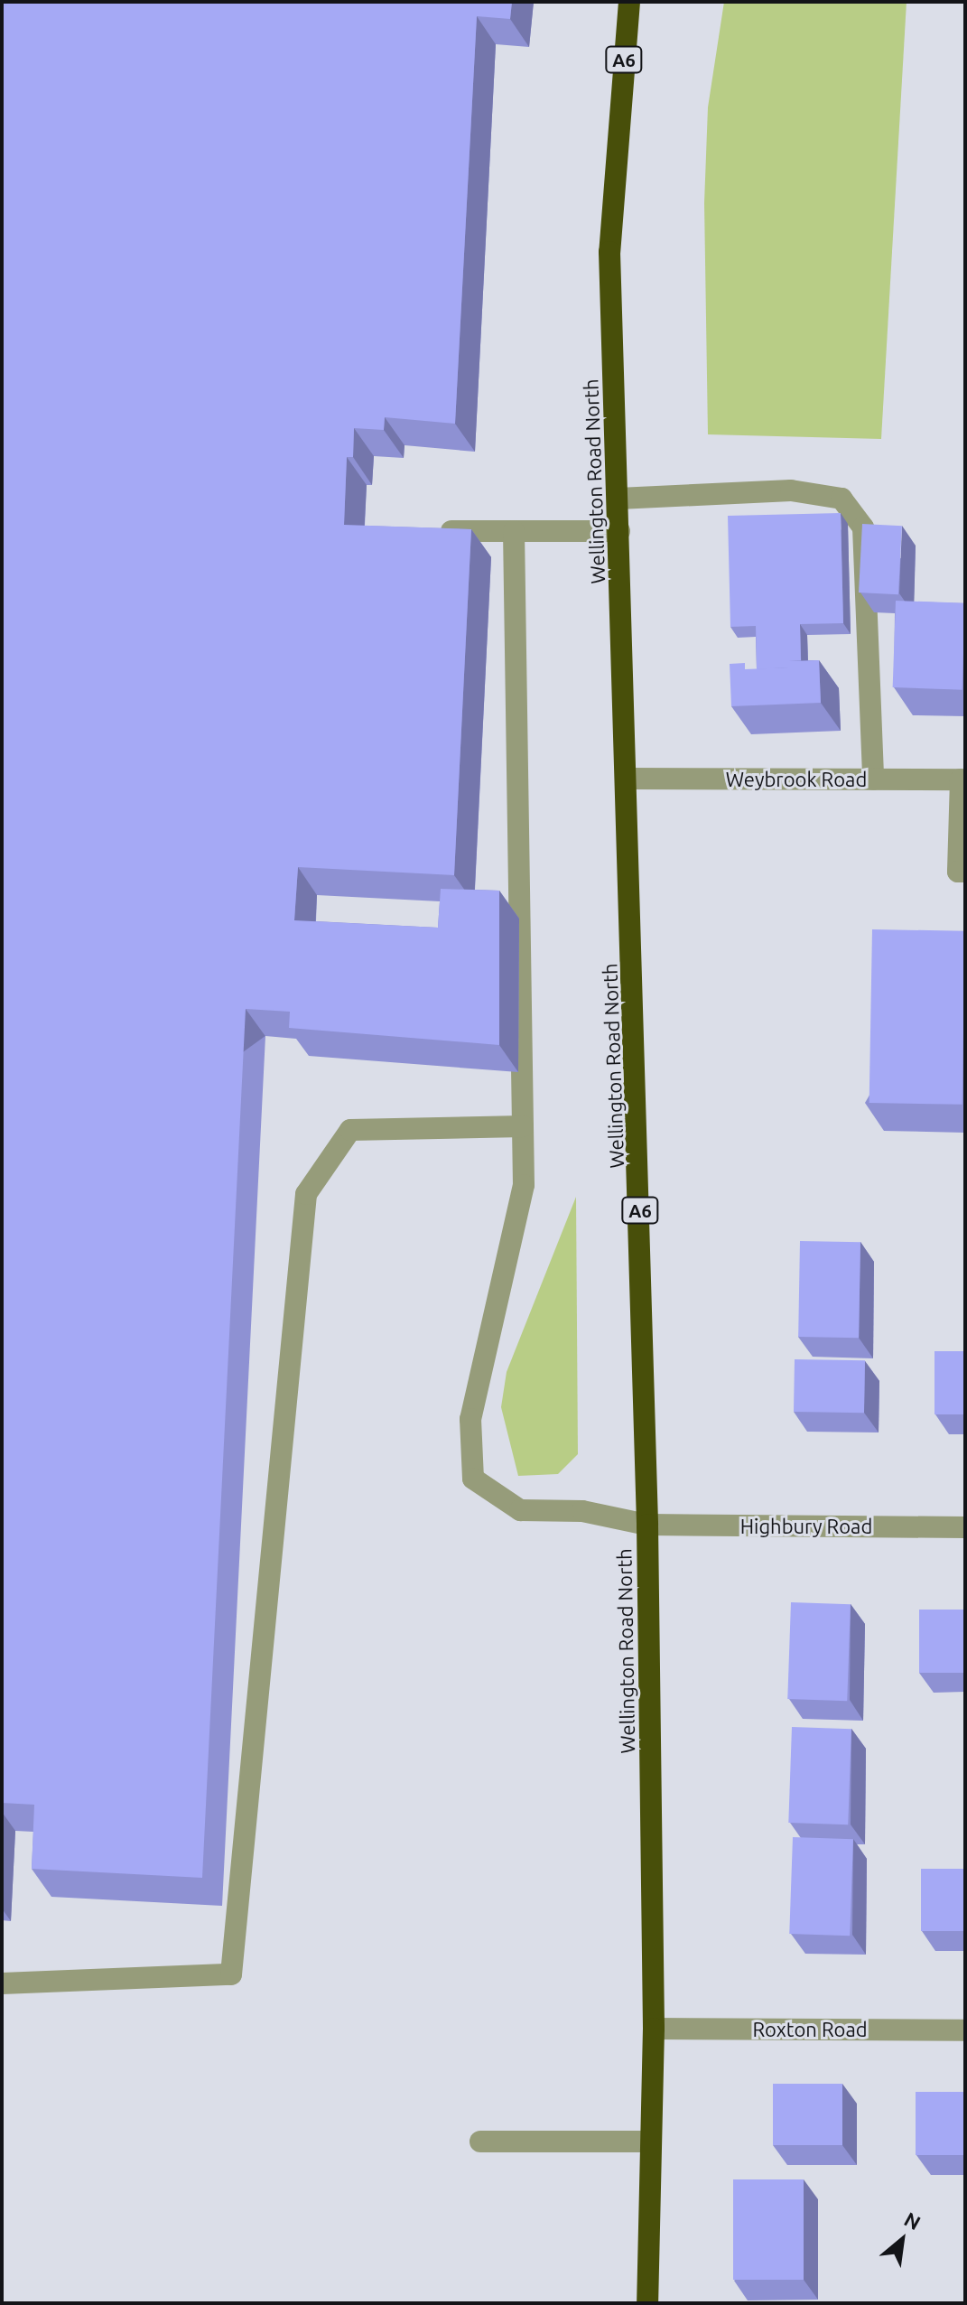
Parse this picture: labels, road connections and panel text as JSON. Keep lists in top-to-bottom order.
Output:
{
  "streets": {
    "highway": ["A6", "Wellington Road North"],
    "street": ["Weybrook Road", "Highbury Road", "Roxton Road"]
  },
  "crossings": [
    ["Wellington Road North", "Weybrook Road"],
    ["Wellington Road North", "Highbury Road"],
    ["Wellington Road North", "Roxton Road"]
  ],
  "north": "top right"
}
